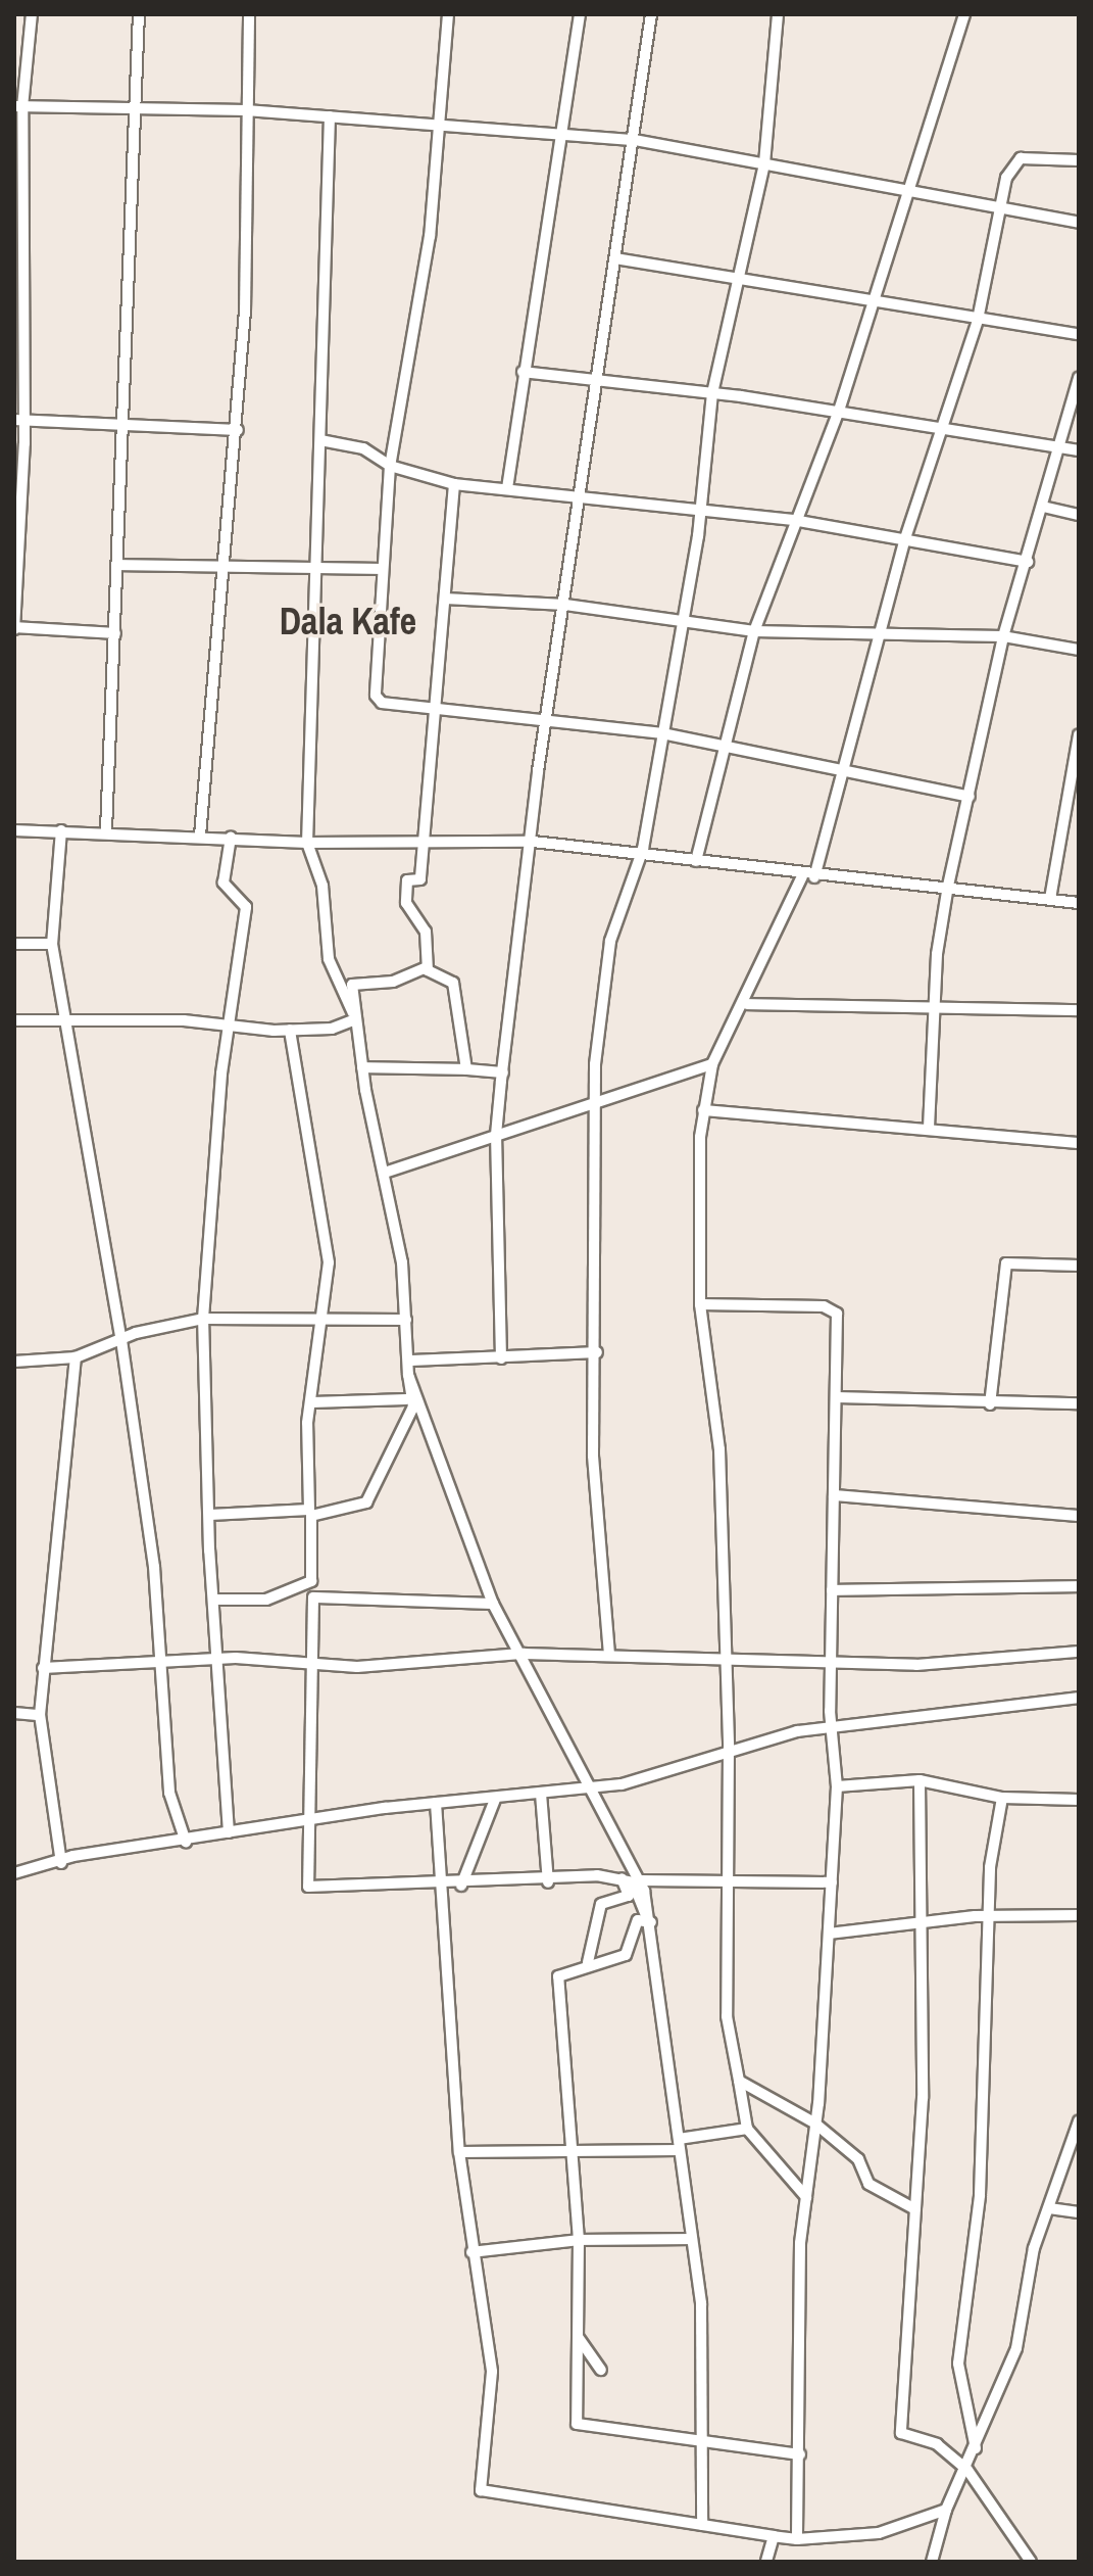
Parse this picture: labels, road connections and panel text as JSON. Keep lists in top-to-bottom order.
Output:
{
  "districts": ["Dala Kafe"]
}
